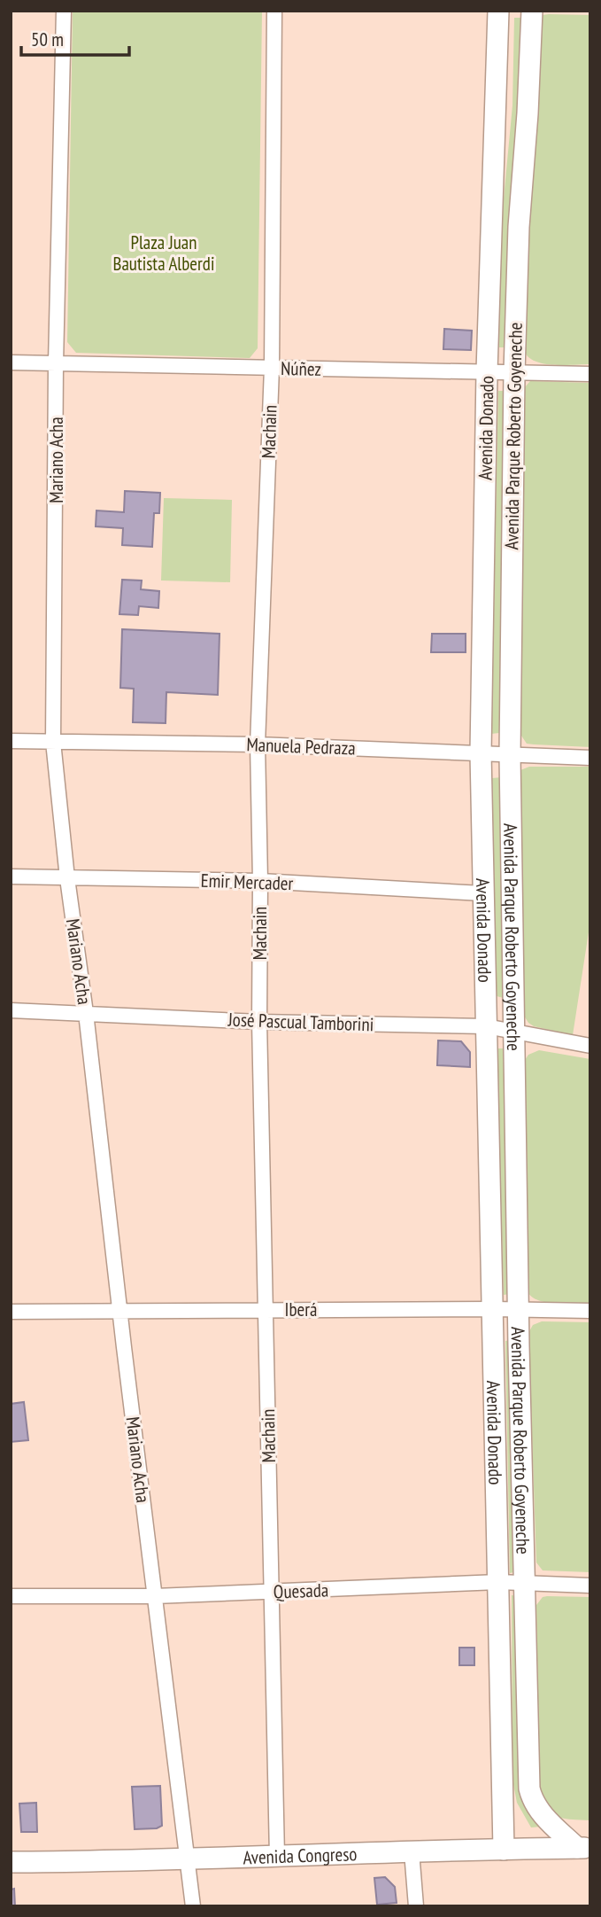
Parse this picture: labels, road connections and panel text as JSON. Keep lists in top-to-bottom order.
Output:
{
  "streets": {
    "main road": ["Avenida Donado", "Avenida Parque Roberto Goyeneche", "Avenida Congreso"],
    "street": [
      "Núñez",
      "Machain",
      "Mariano Acha",
      "Manuela Pedraza",
      "Emir Mercader",
      "José Pascual Tamborini",
      "Iberá",
      "Quesada"
    ]
  },
  "crossings": [
    ["Núñez", "Avenida Donado"],
    ["Núñez", "Machain"],
    ["Núñez", "Avenida Parque Roberto Goyeneche"],
    ["Núñez", "Mariano Acha"],
    ["Avenida Donado", "Manuela Pedraza"],
    ["Avenida Donado", "Emir Mercader"],
    ["Avenida Donado", "José Pascual Tamborini"],
    ["Avenida Donado", "Iberá"],
    ["Avenida Donado", "Quesada"],
    ["Avenida Donado", "Avenida Congreso"],
    ["Machain", "Manuela Pedraza"],
    ["Machain", "Emir Mercader"],
    ["Machain", "José Pascual Tamborini"],
    ["Machain", "Iberá"],
    ["Machain", "Quesada"],
    ["Machain", "Avenida Congreso"],
    ["Avenida Parque Roberto Goyeneche", "Manuela Pedraza"],
    ["Avenida Parque Roberto Goyeneche", "José Pascual Tamborini"],
    ["Avenida Parque Roberto Goyeneche", "Iberá"],
    ["Avenida Parque Roberto Goyeneche", "Quesada"],
    ["Avenida Parque Roberto Goyeneche", "Avenida Congreso"],
    ["Mariano Acha", "Manuela Pedraza"],
    ["Mariano Acha", "Emir Mercader"],
    ["Mariano Acha", "José Pascual Tamborini"],
    ["Mariano Acha", "Iberá"],
    ["Mariano Acha", "Quesada"],
    ["Mariano Acha", "Avenida Congreso"]
  ],
  "parks": ["Plaza Juan Bautista Alberdi"],
  "scale_bar": "50 m"
}
